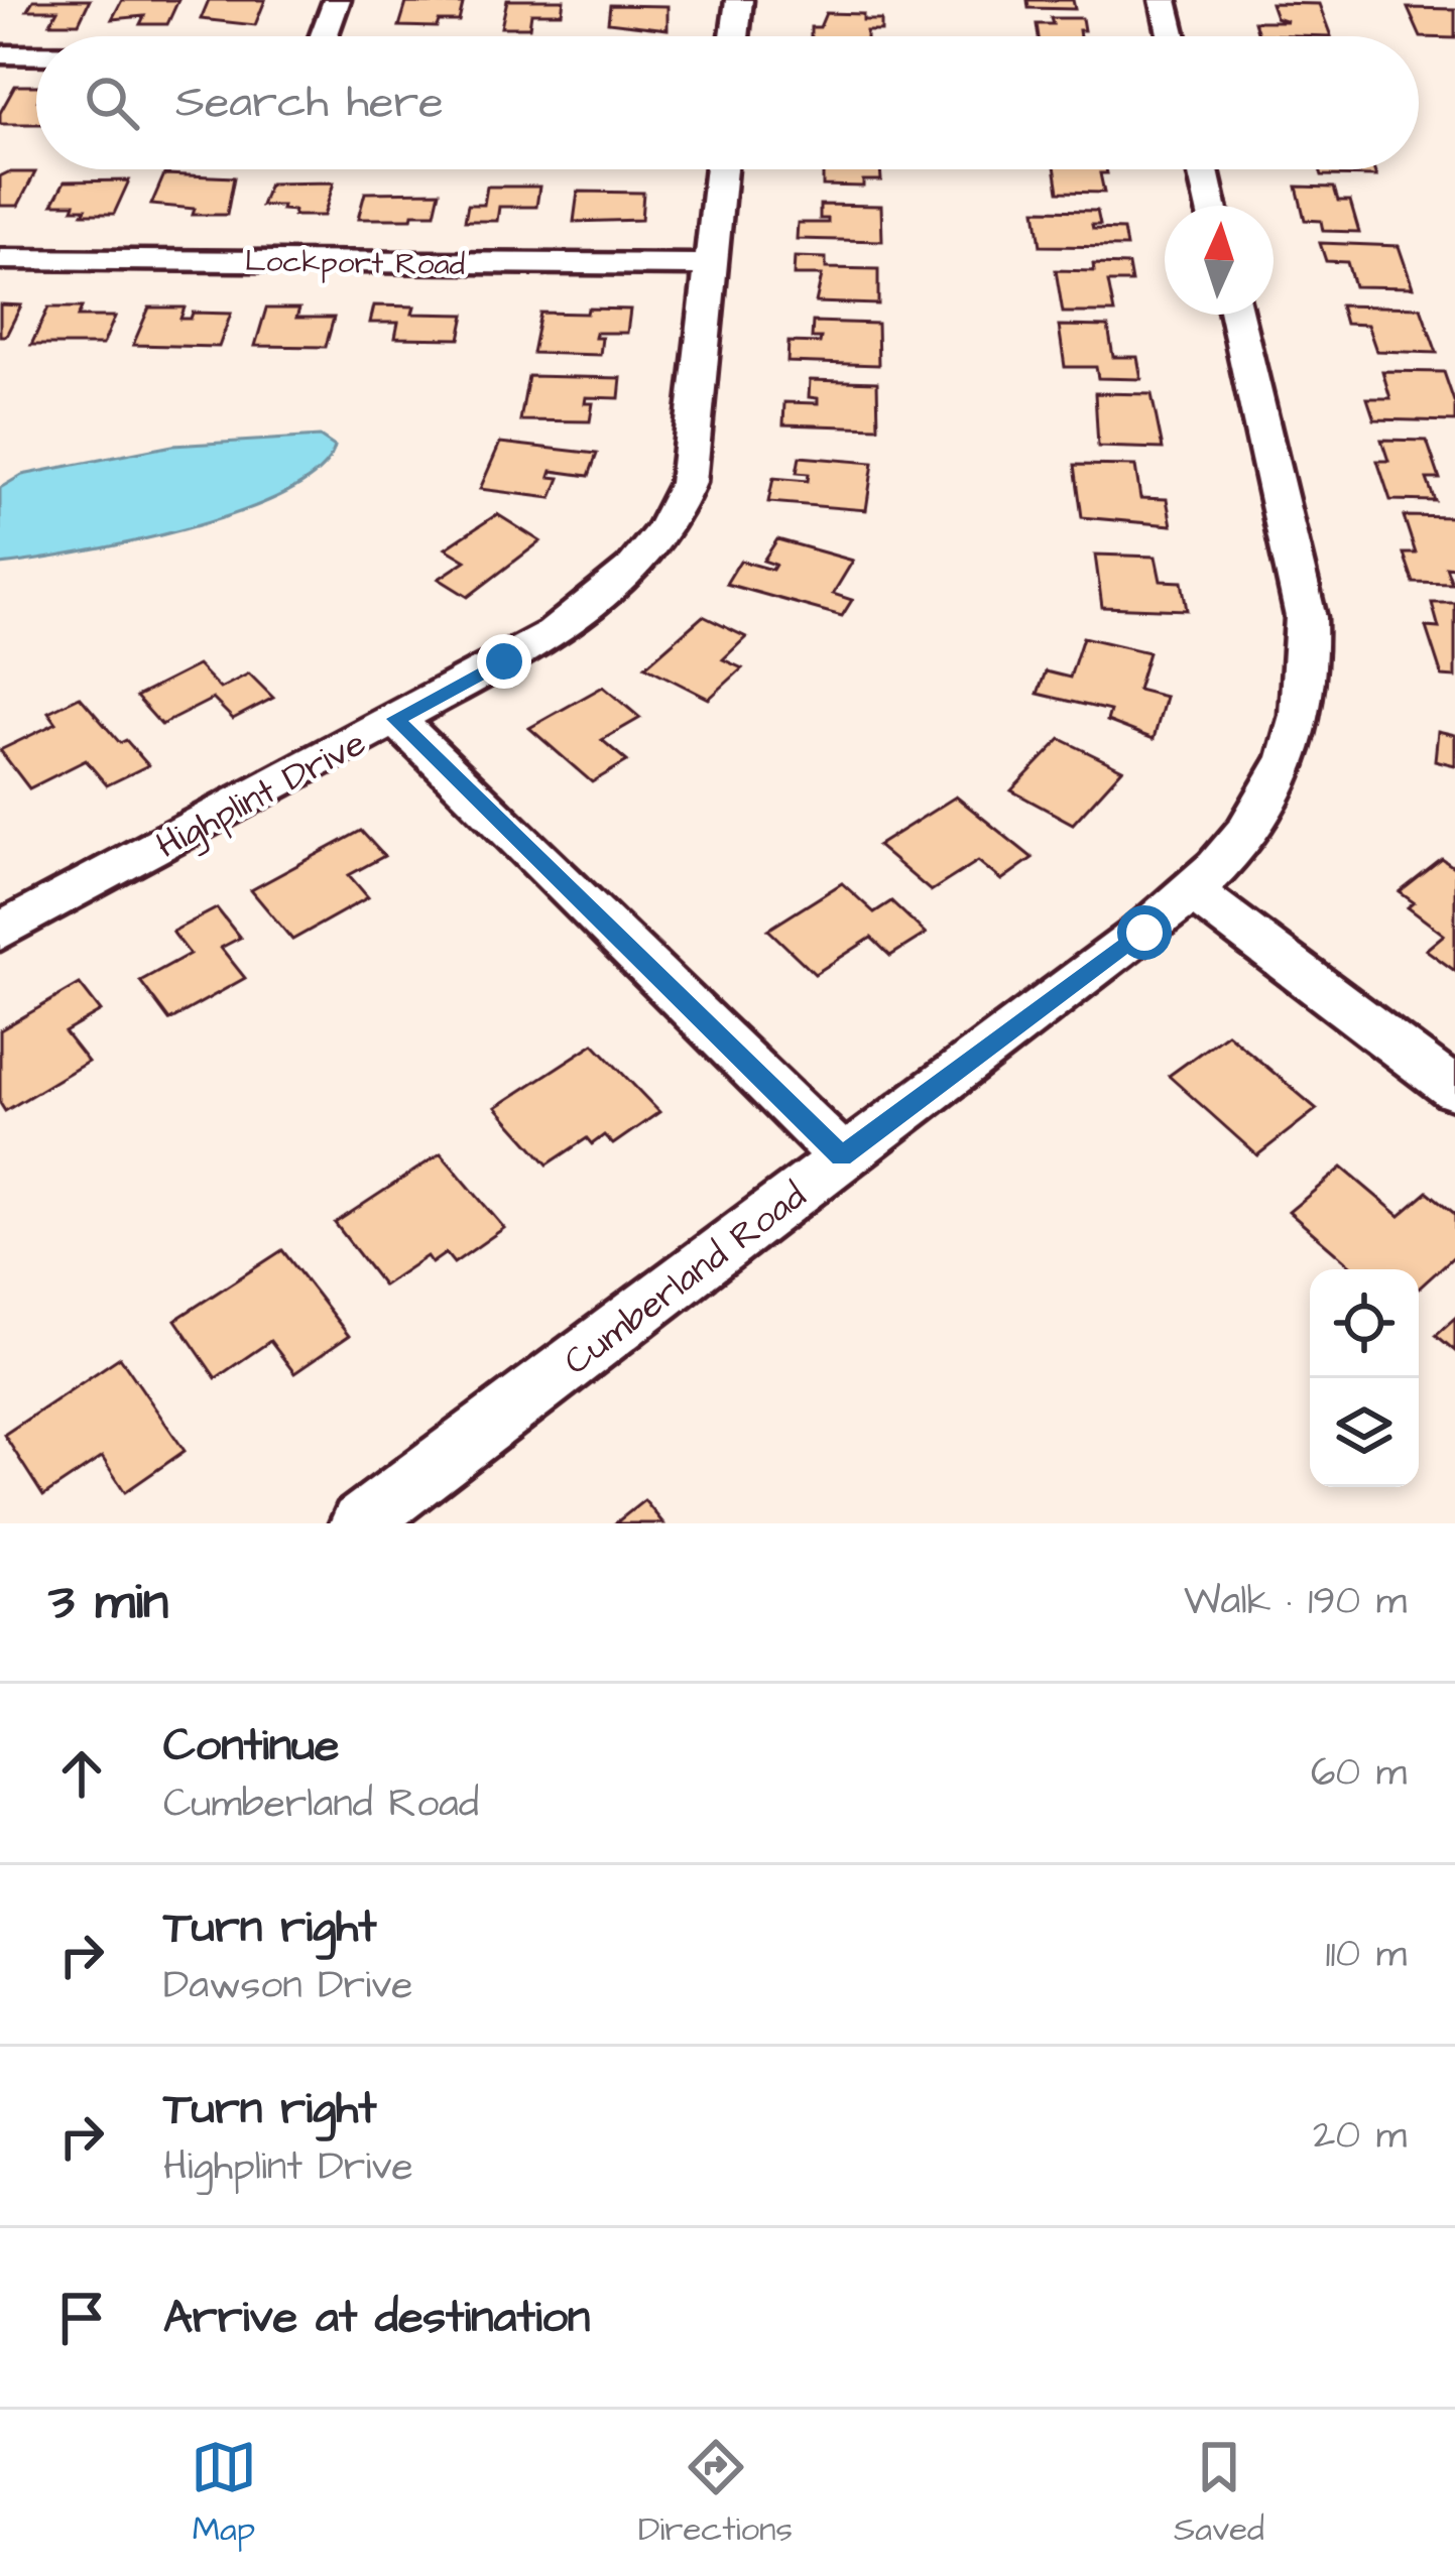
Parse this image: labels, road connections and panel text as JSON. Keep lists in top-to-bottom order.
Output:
{
  "streets": {
    "street": ["Lockport Road", "Highplint Drive", "Cumberland Road"]
  },
  "crossings": [
    ["Lockport Road", "Highplint Drive"]
  ],
  "north": "top",
  "page": {
    "search": "Search here",
    "heading": ["3 min", "Walk · 190 m"],
    "list": [
      ["Continue", "Cumberland Road", "60 m"],
      ["Turn right", "Dawson Drive", "110 m"],
      ["Turn right", "Highplint Drive", "20 m"],
      "Arrive at destination"
    ],
    "nav": ["Map", "Directions", "Saved"]
  }
}
